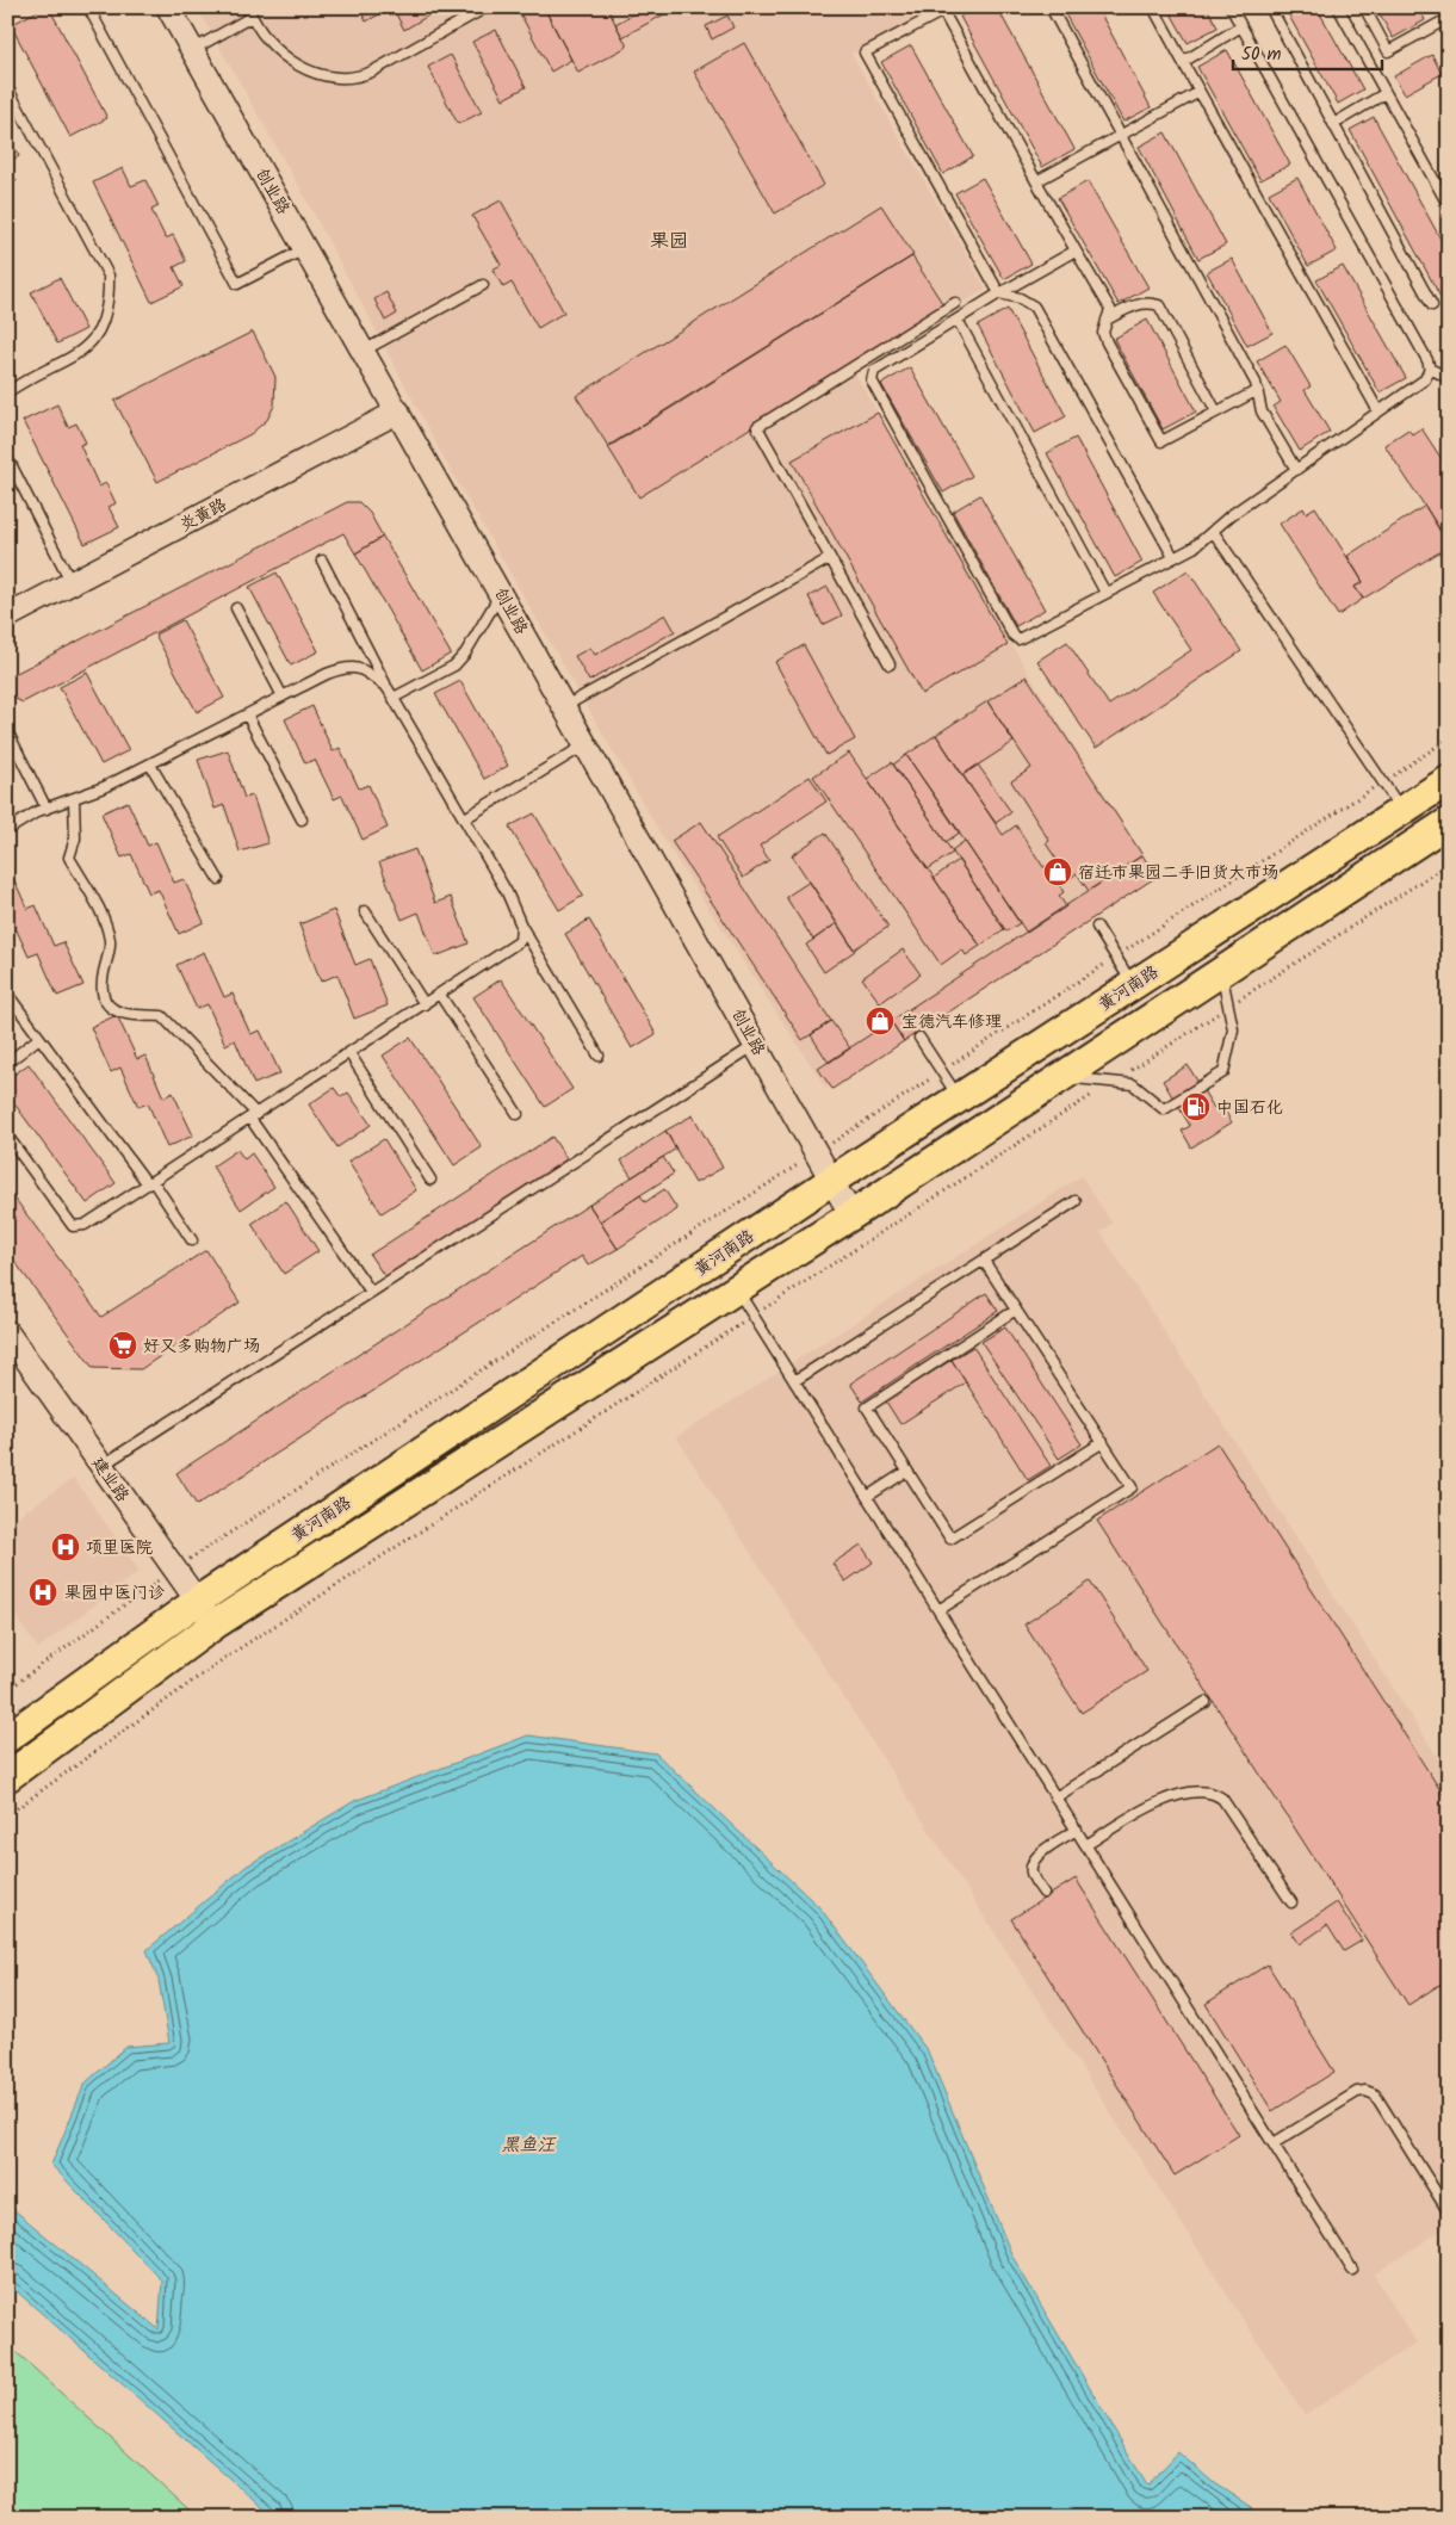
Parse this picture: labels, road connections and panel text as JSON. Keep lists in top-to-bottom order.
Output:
{
  "streets": {
    "main road": ["黄河南路"],
    "street": ["创业路", "炎黄路", "建业路"]
  },
  "crossings": [
    ["创业路", "炎黄路"],
    ["创业路", "黄河南路"],
    ["黄河南路", "建业路"]
  ],
  "districts": ["果园"],
  "water": ["黑鱼汪"],
  "places": {
    "shop": ["宿迁市果园二手旧货大市场", "宝德汽车修理"],
    "fuel station": ["中国石化"],
    "supermarket": ["好又多购物广场"],
    "hospital": ["项里医院", "果园中医门诊"]
  },
  "scale_bar": "50 m"
}
